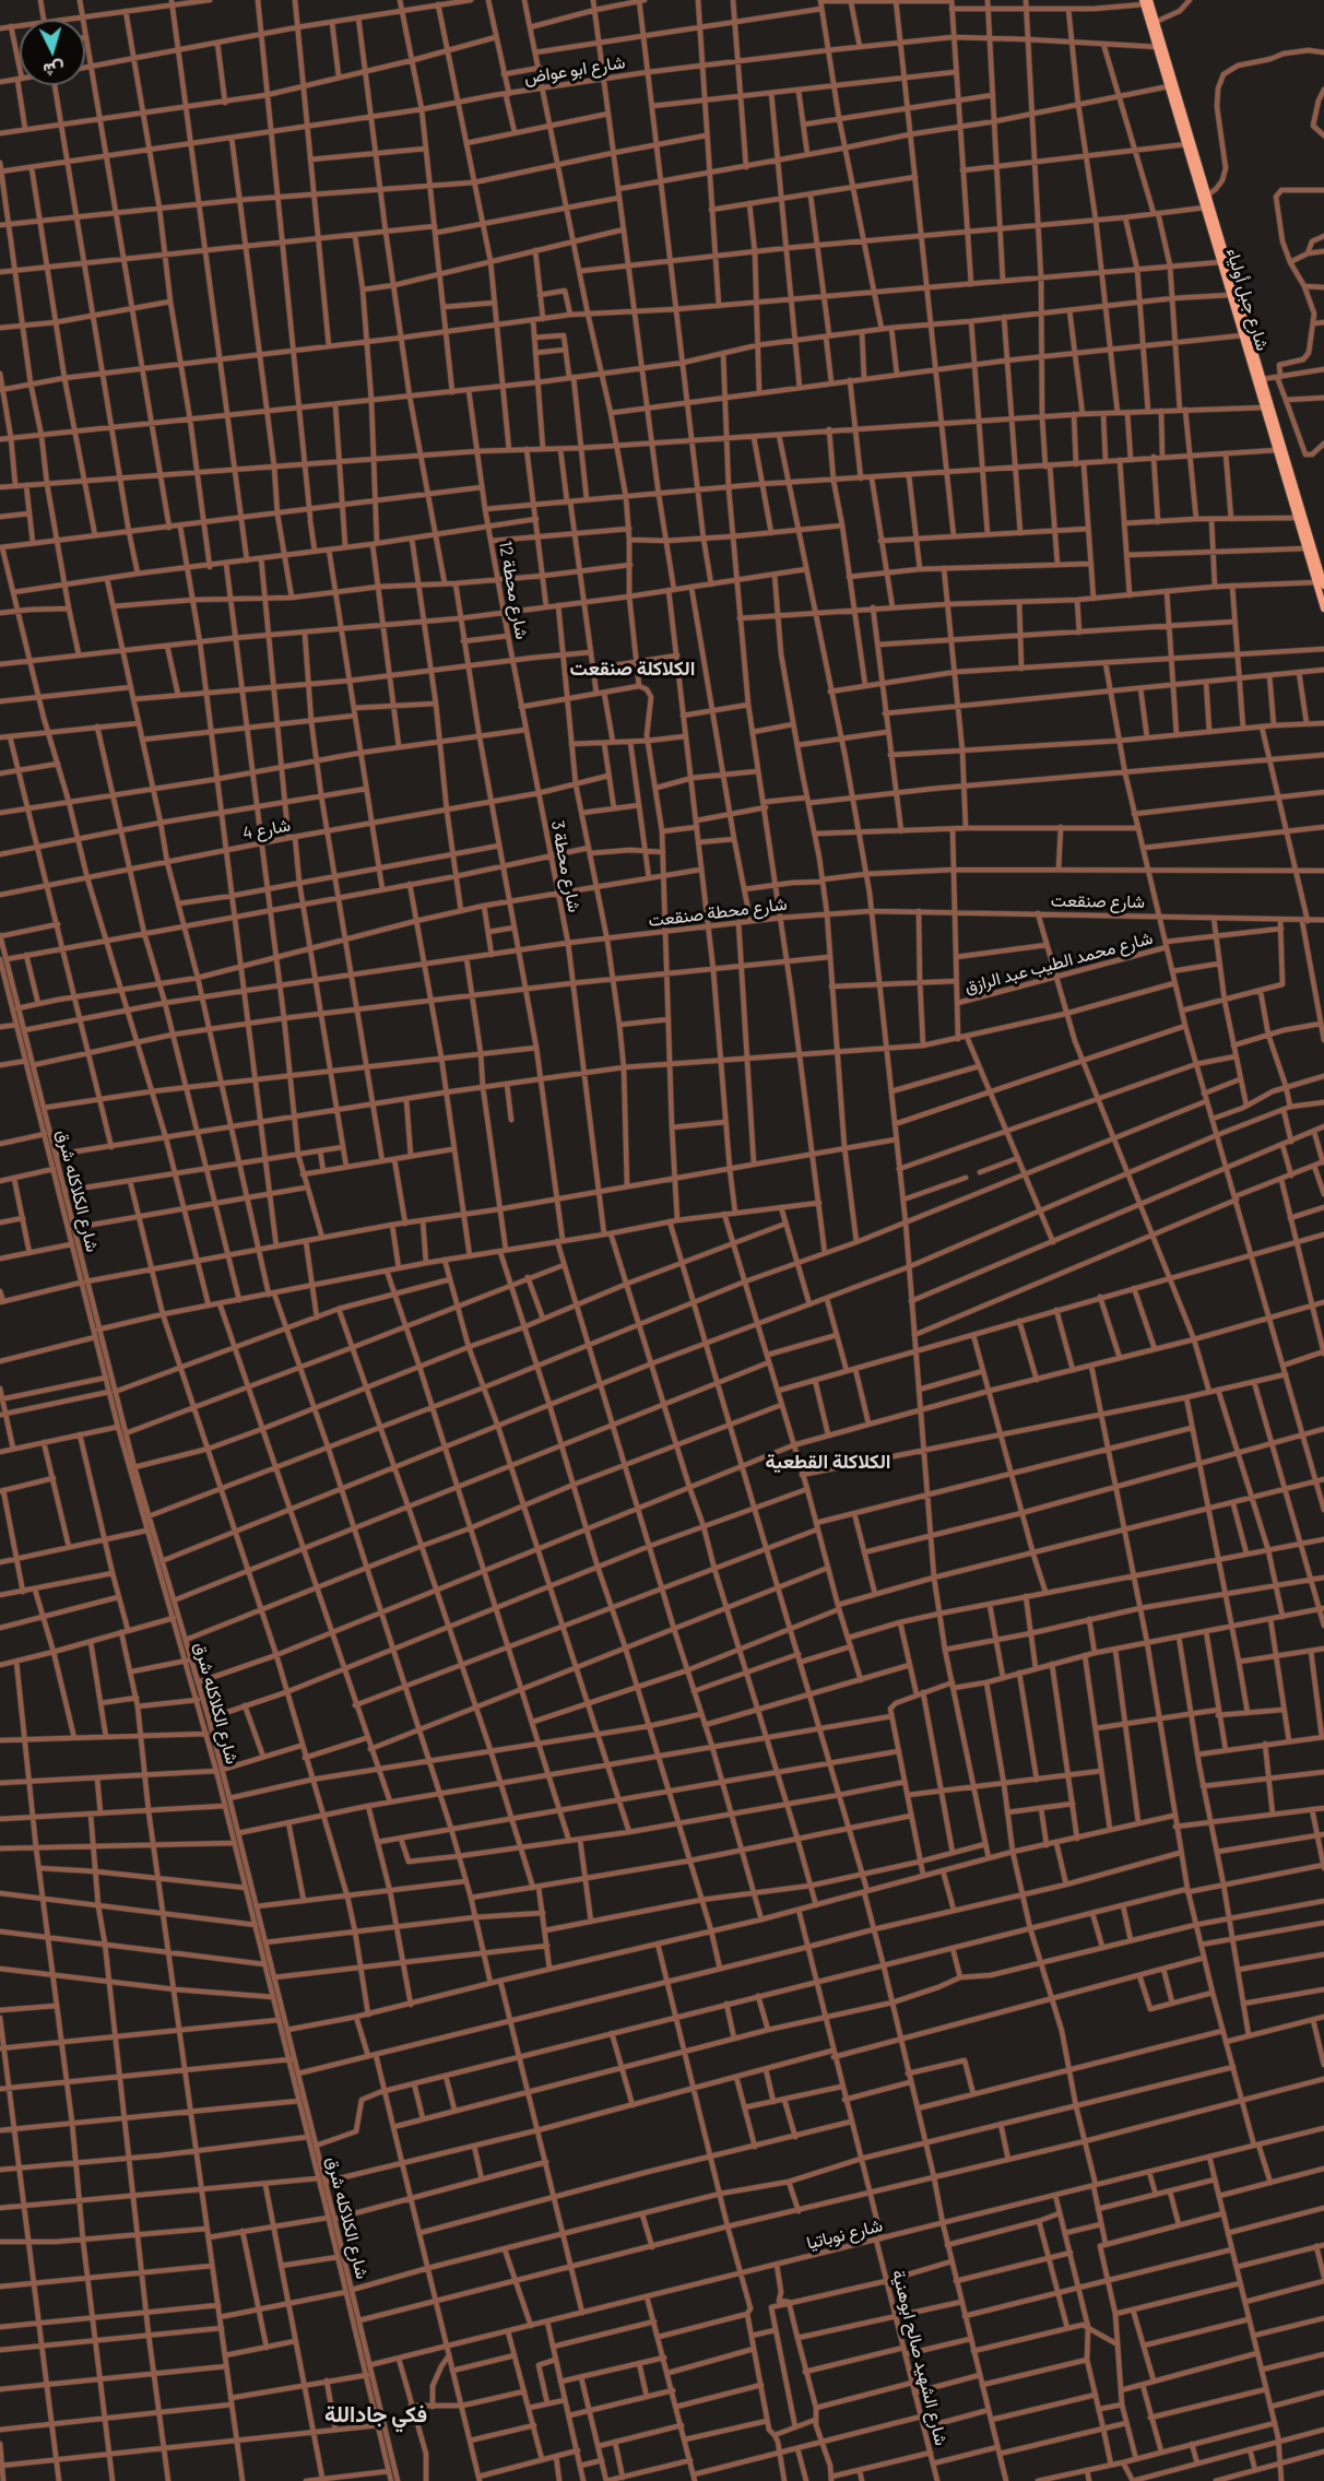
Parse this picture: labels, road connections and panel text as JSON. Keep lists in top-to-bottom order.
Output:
{
  "streets": {
    "main road": ["شارع جبل أولياء"],
    "street": [
      "شارع ابو عواض",
      "شارع محطة 12",
      "شارع 4",
      "شارع محطة 3",
      "شارع صنقعت",
      "شارع محطة صنقعت",
      "شارع محمد الطيب عبد الرازق",
      "شارع الكلاكله شرق",
      "شارع نوباتيا",
      "شارع الشهيد صالح ابوهنية"
    ]
  },
  "crossings": [
    ["شارع ابو عواض", "شارع جبل أولياء"],
    ["شارع محطة 12", "شارع 4"],
    ["شارع محطة 12", "شارع محطة 3"],
    ["شارع 4", "شارع محطة 3"],
    ["شارع محطة 3", "شارع محطة صنقعت"],
    ["شارع صنقعت", "شارع محطة صنقعت"],
    ["شارع محطة صنقعت", "شارع الكلاكله شرق"],
    ["شارع الكلاكله شرق", "شارع نوباتيا"],
    ["شارع نوباتيا", "شارع الشهيد صالح ابوهنية"]
  ],
  "districts": ["الكلاكلة صنقعت", "الكلاكلة القطعية", "فكي جاداللة"],
  "north": "bottom"
}
